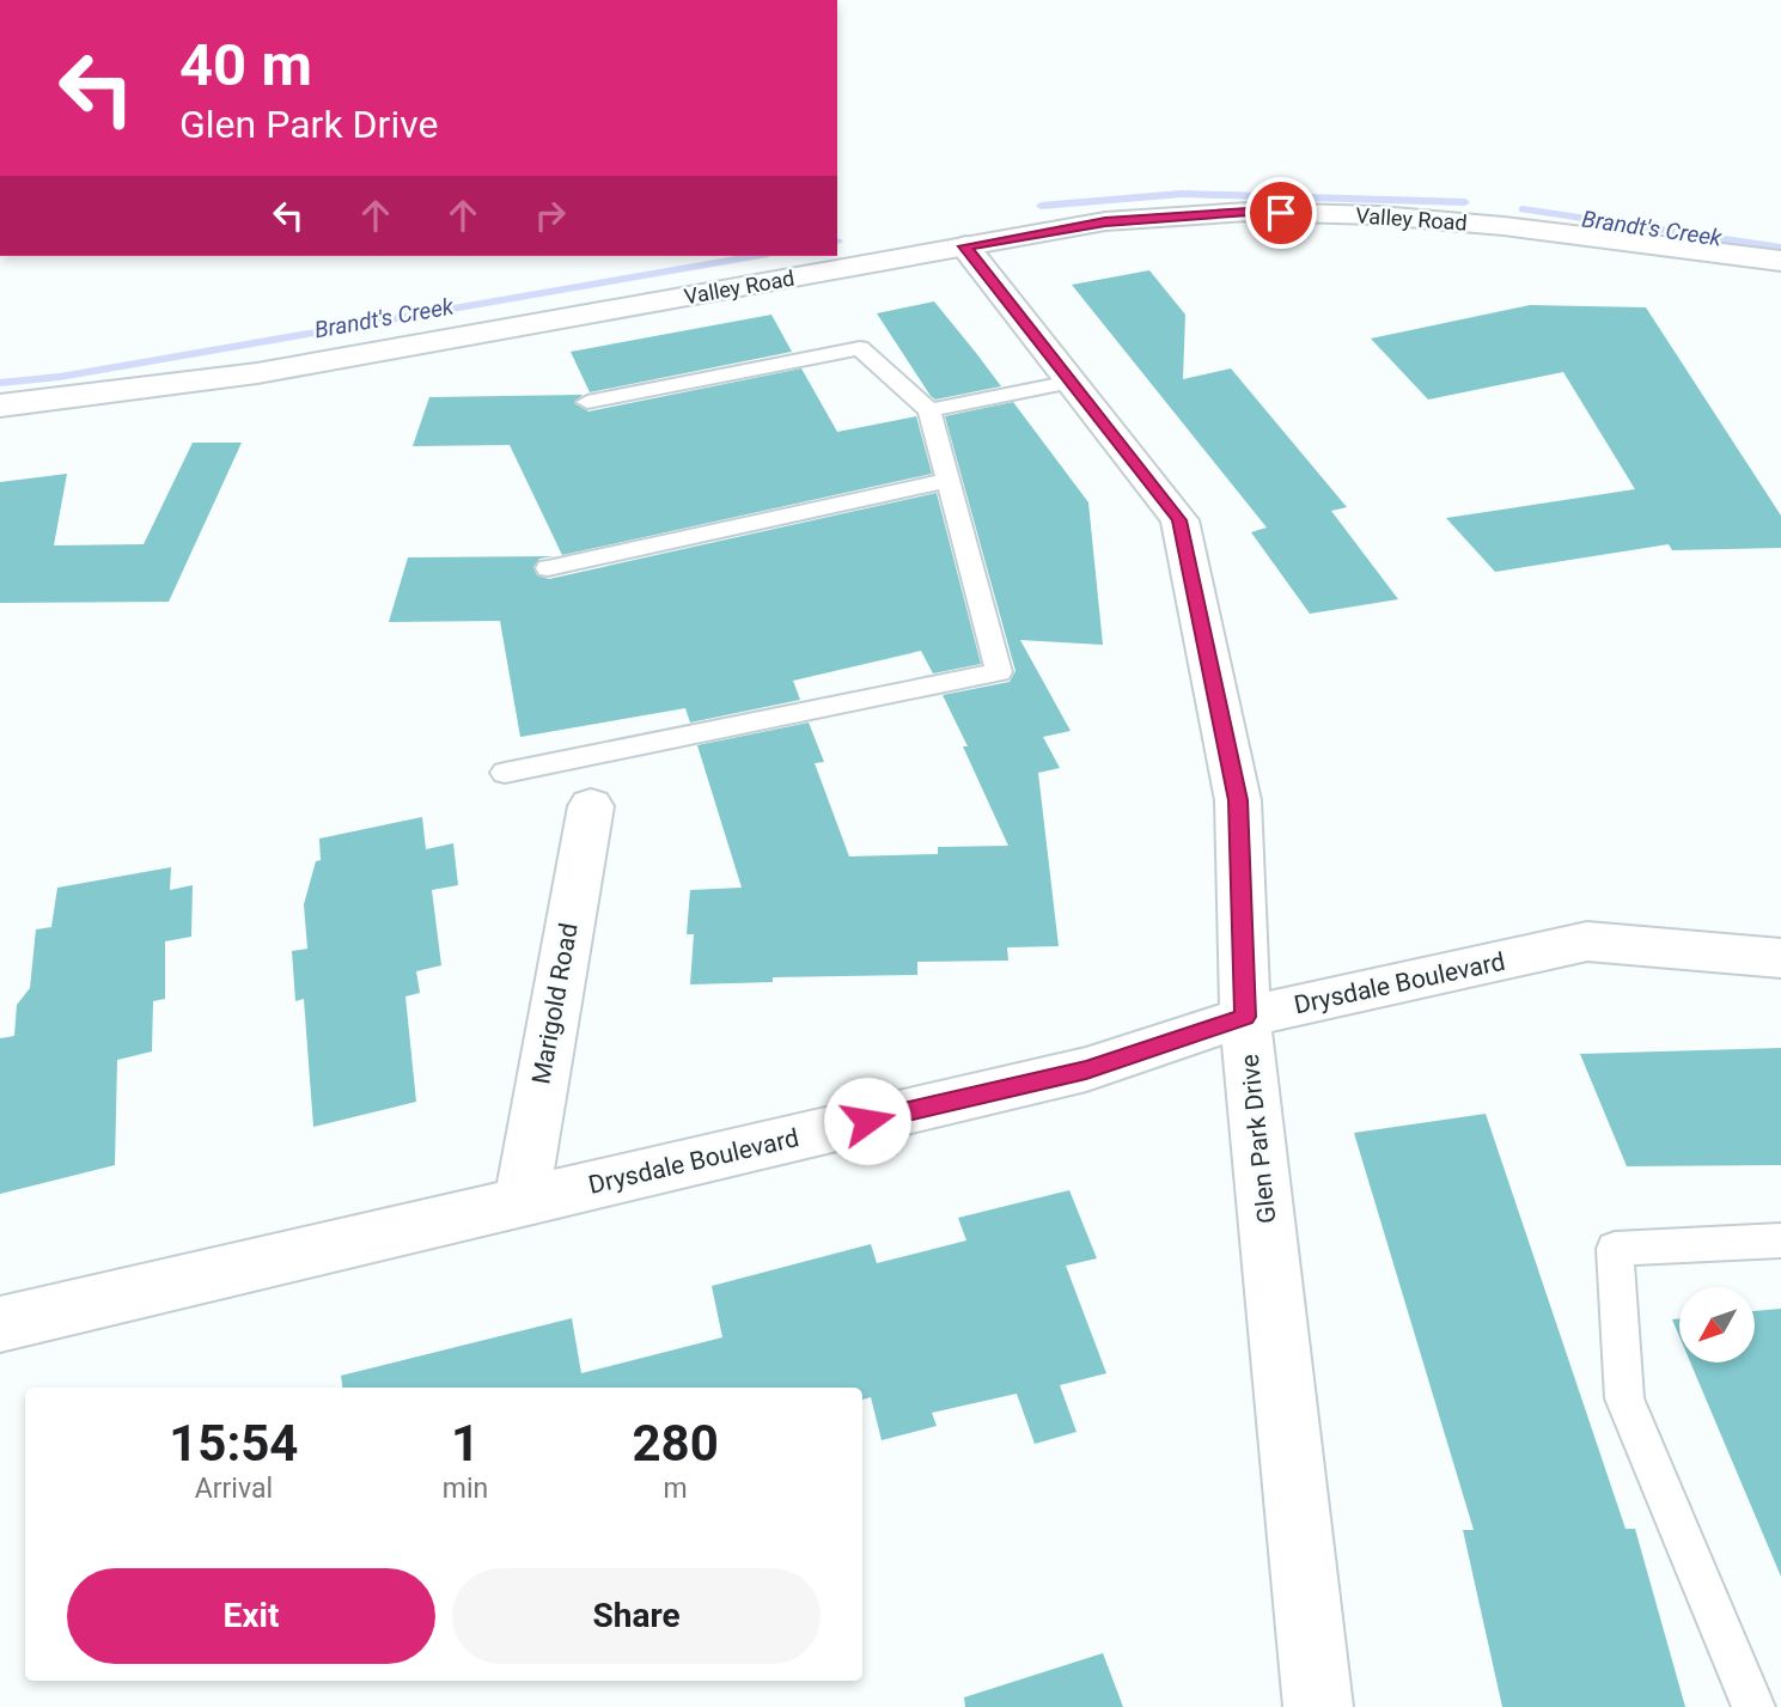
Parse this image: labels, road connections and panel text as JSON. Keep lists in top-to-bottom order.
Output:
{
  "streets": {
    "street": [
      "Valley Road",
      "Drysdale Boulevard",
      "Marigold Road",
      "Glen Park Drive"
    ]
  },
  "crossings": [
    ["Valley Road", "Glen Park Drive"],
    ["Drysdale Boulevard", "Marigold Road"],
    ["Drysdale Boulevard", "Glen Park Drive"]
  ],
  "water": ["Brandt's Creek"],
  "north": "bottom left",
  "page": {
    "turn": ["40 m", "Glen Park Drive"],
    "eta": [
      "15:54",
      "Arrival",
      "1",
      "min",
      "280",
      "m"
    ],
    "buttons": ["Exit", "Share"]
  }
}
